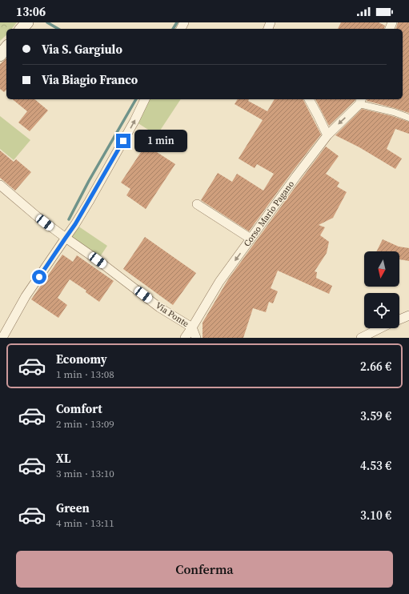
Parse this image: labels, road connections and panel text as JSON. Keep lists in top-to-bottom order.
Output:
{
  "streets": {
    "street": ["Corso Mario Pagano", "Via Ponte"]
  },
  "crossings": [
    ["Corso Mario Pagano", "Via Ponte"]
  ],
  "one_way": ["Corso Mario Pagano"],
  "north": "bottom",
  "page": {
    "status": "13:06",
    "banner": ["Via S. Gargiulo", "Via Biagio Franco"],
    "bubble": "1 min",
    "list": [
      {
        "name": "Economy",
        "note": "1 min · 13:08",
        "value": "2.66 €"
      },
      {
        "name": "Comfort",
        "note": "2 min · 13:09",
        "value": "3.59 €"
      },
      {
        "name": "XL",
        "note": "3 min · 13:10",
        "value": "4.53 €"
      },
      {
        "name": "Green",
        "note": "4 min · 13:11",
        "value": "3.10 €"
      }
    ],
    "buttons": "Conferma"
  }
}
